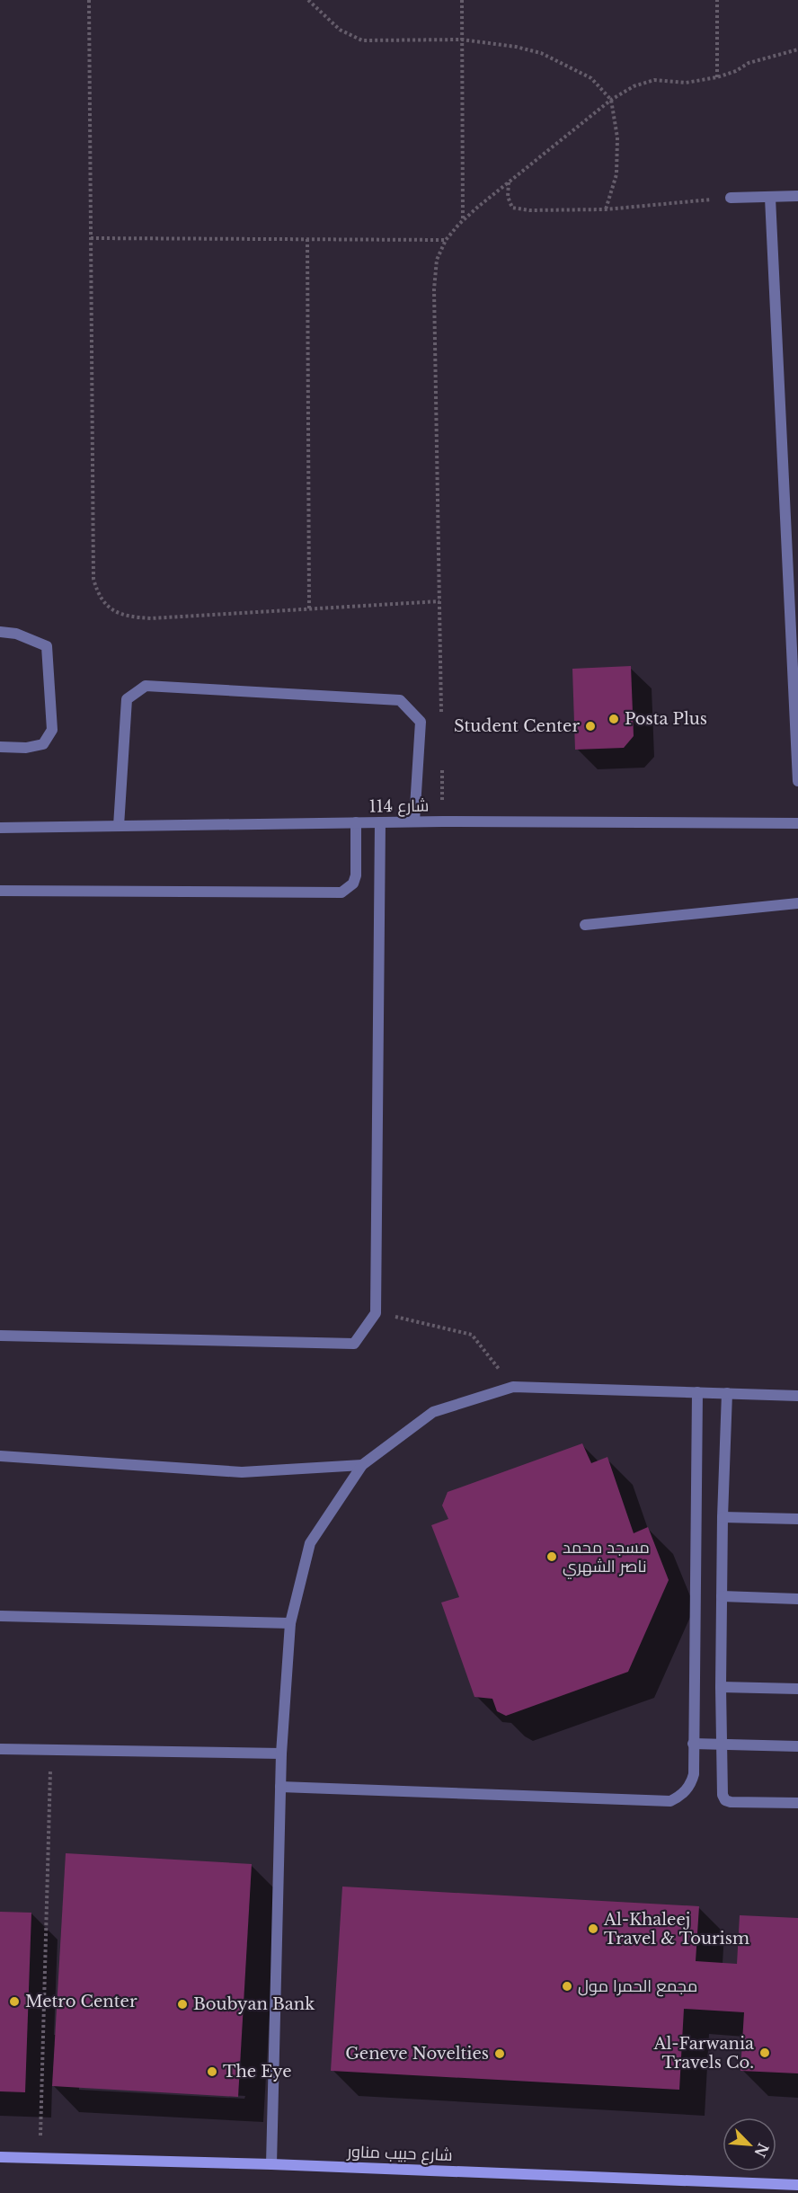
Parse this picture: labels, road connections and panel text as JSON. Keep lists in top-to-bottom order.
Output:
{
  "streets": {
    "street": ["شارع 114", "شارع حبيب مناور"]
  },
  "places": [
    "Posta Plus",
    "Student Center",
    "مسجد محمد ناصر الشهري",
    "Al-Khaleej Travel & Tourism",
    "مجمع الحمرا مول",
    "Metro Center",
    "Boubyan Bank",
    "Al-Farwania Travels Co.",
    "Geneve Novelties",
    "The Eye"
  ],
  "north": "bottom right"
}
